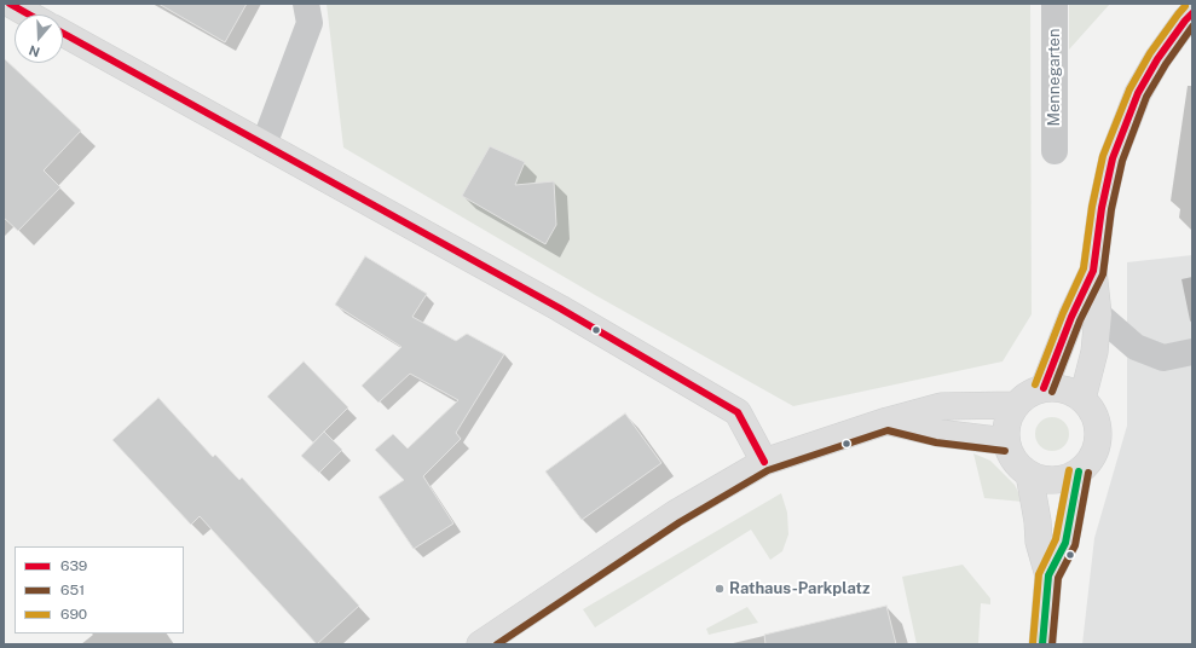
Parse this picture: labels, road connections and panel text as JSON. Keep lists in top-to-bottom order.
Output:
{
  "streets": {
    "street": ["Mennegarten"]
  },
  "places": ["Rathaus-Parkplatz"],
  "lines": ["transit line 639", "transit line 690", "transit line 651"],
  "legend": ["639", "651", "690"],
  "north": "bottom"
}
